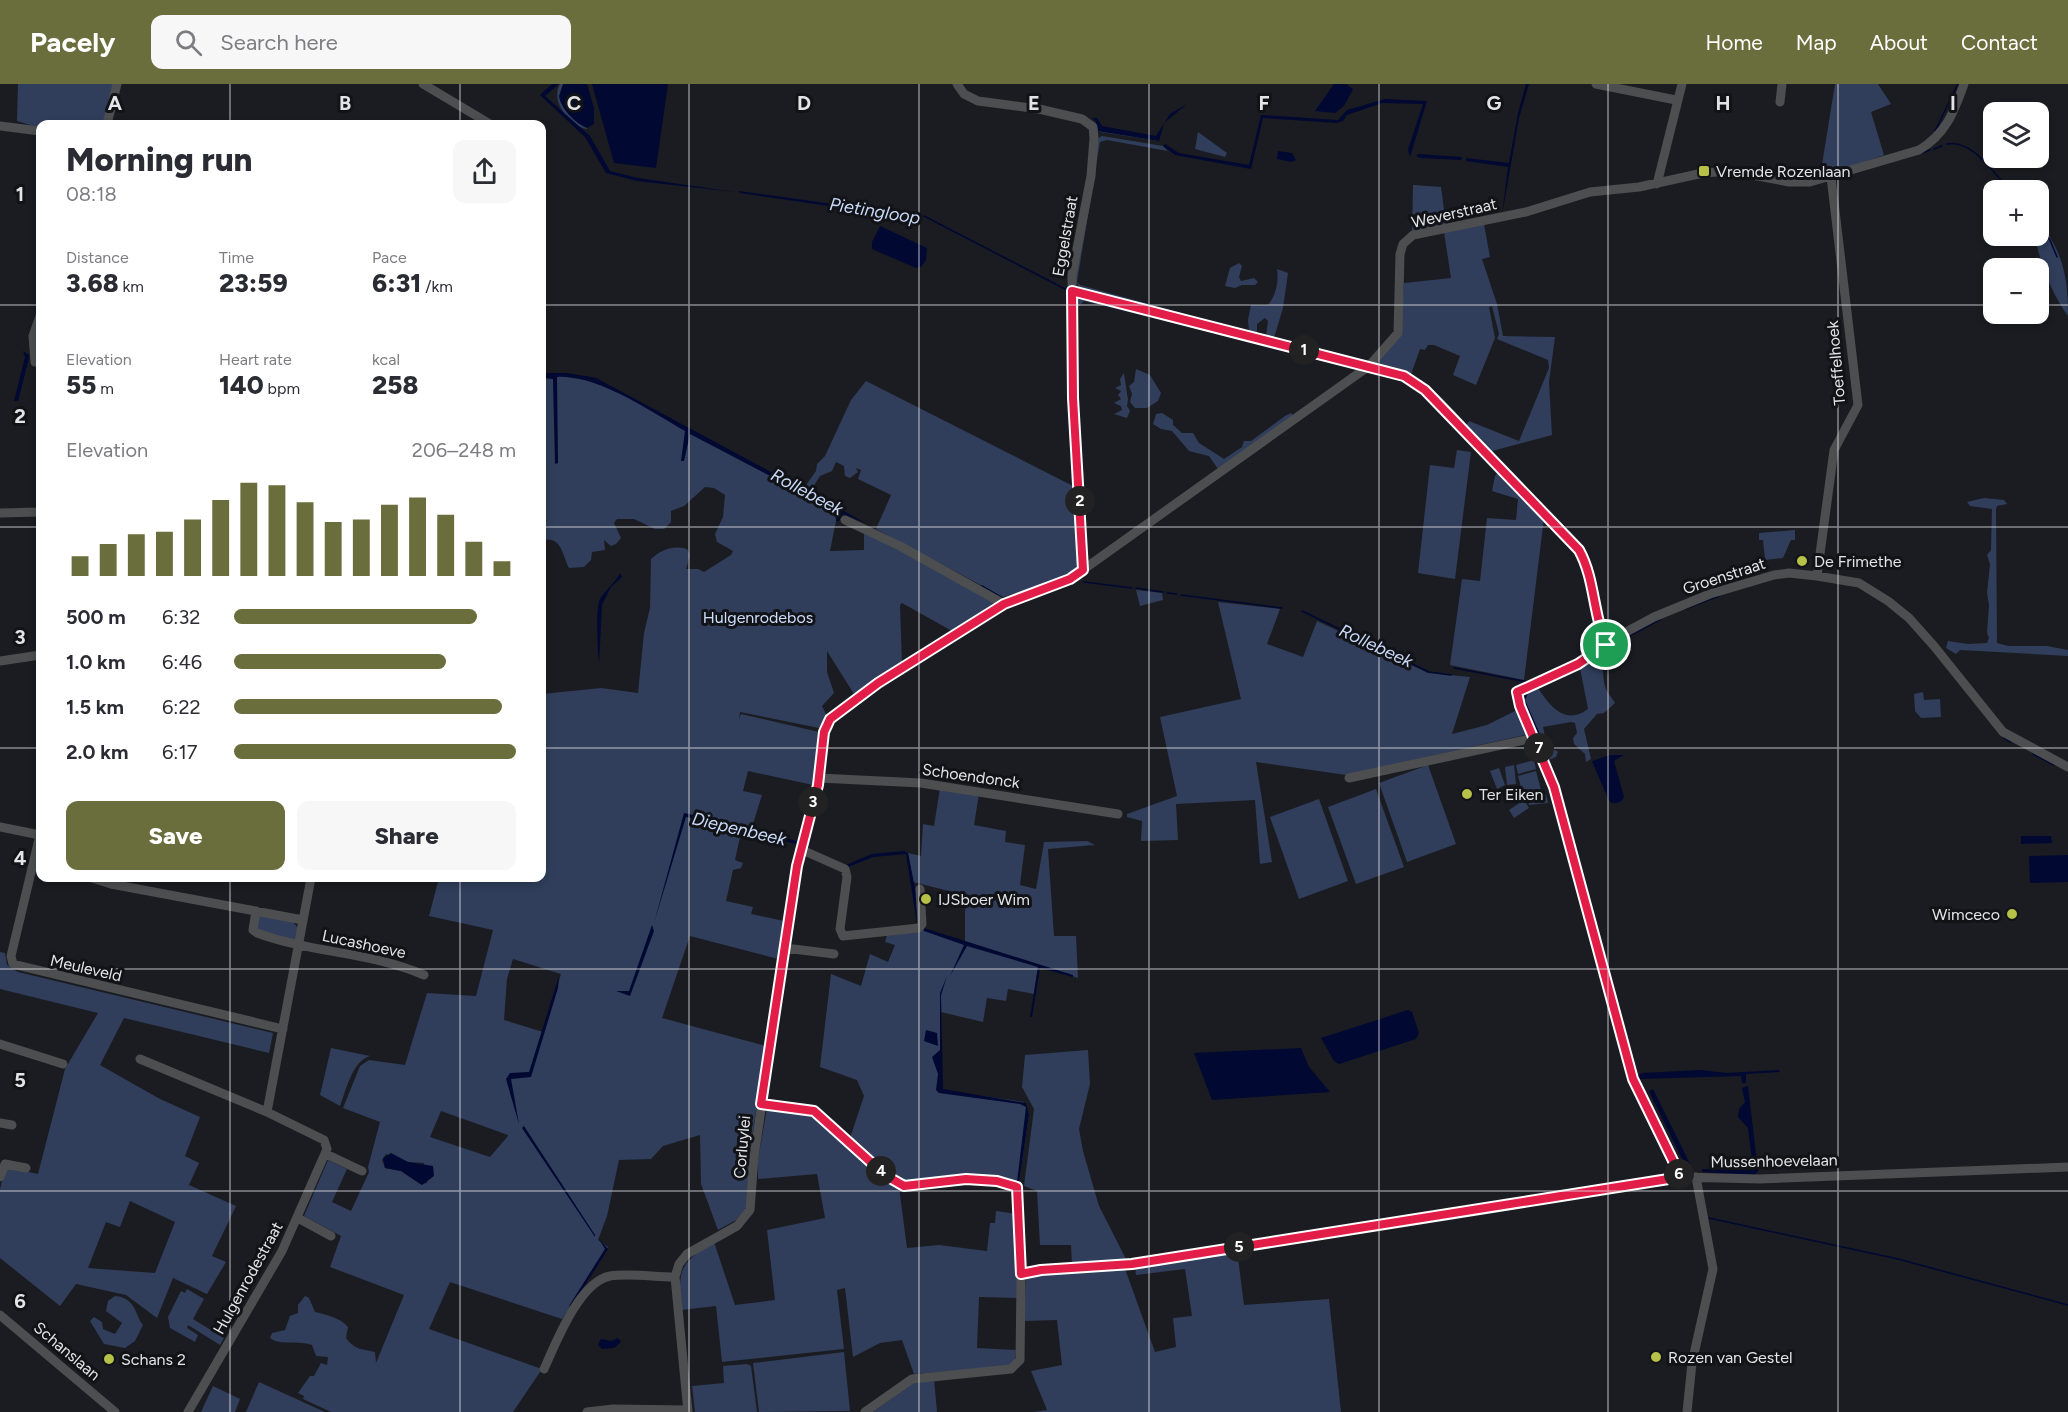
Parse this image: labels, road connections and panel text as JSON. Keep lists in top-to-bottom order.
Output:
{
  "streets": {
    "street": [
      "Weverstraat",
      "Eggelstraat",
      "Toeffelhoek",
      "Groenstraat",
      "Schoendonck",
      "Lucashoeve",
      "Meuleveld",
      "Corluylei",
      "Mussenhoevelaan",
      "Hulgenrodestraat",
      "Schanslaan"
    ]
  },
  "crossings": [
    ["Weverstraat", "Eggelstraat"],
    ["Weverstraat", "Toeffelhoek"],
    ["Weverstraat", "Corluylei"],
    ["Toeffelhoek", "Groenstraat"],
    ["Schoendonck", "Corluylei"]
  ],
  "water": ["Pietingloop", "Rollebeek", "Diepenbeek"],
  "parks": ["Hulgenrodebos"],
  "places": {
    "transit": ["Vremde Rozenlaan"],
    "other": [
      "De Frimethe",
      "Ter Eiken",
      "IJSboer Wim",
      "Wimceco",
      "Rozen van Gestel",
      "Schans 2"
    ]
  },
  "page": {
    "header": "Pacely",
    "search": "Search here",
    "nav": [
      "Home",
      "Map",
      "About",
      "Contact"
    ],
    "map_buttons": ["+", "−"],
    "heading": ["Morning run", "08:18"],
    "stats": [
      ["Distance", "3.68 km"],
      ["Time", "23:59"],
      ["Pace", "6:31 /km"],
      ["Elevation", "55 m"],
      ["Heart rate", "140 bpm"],
      ["kcal", "258"]
    ],
    "pins": [
      "1",
      "2",
      "7",
      "3",
      "4",
      "6",
      "5"
    ],
    "chart": ["Elevation", "206–248 m"],
    "list": [
      {
        "name": "500 m",
        "note": "6:32"
      },
      {
        "name": "1.0 km",
        "note": "6:46"
      },
      {
        "name": "1.5 km",
        "note": "6:22"
      },
      {
        "name": "2.0 km",
        "note": "6:17"
      }
    ],
    "buttons": ["Save", "Share"]
  },
  "grid": {
    "columns": [
      "A",
      "B",
      "C",
      "D",
      "E",
      "F",
      "G",
      "H",
      "I"
    ],
    "rows": [
      "1",
      "2",
      "3",
      "4",
      "5",
      "6"
    ]
  }
}
